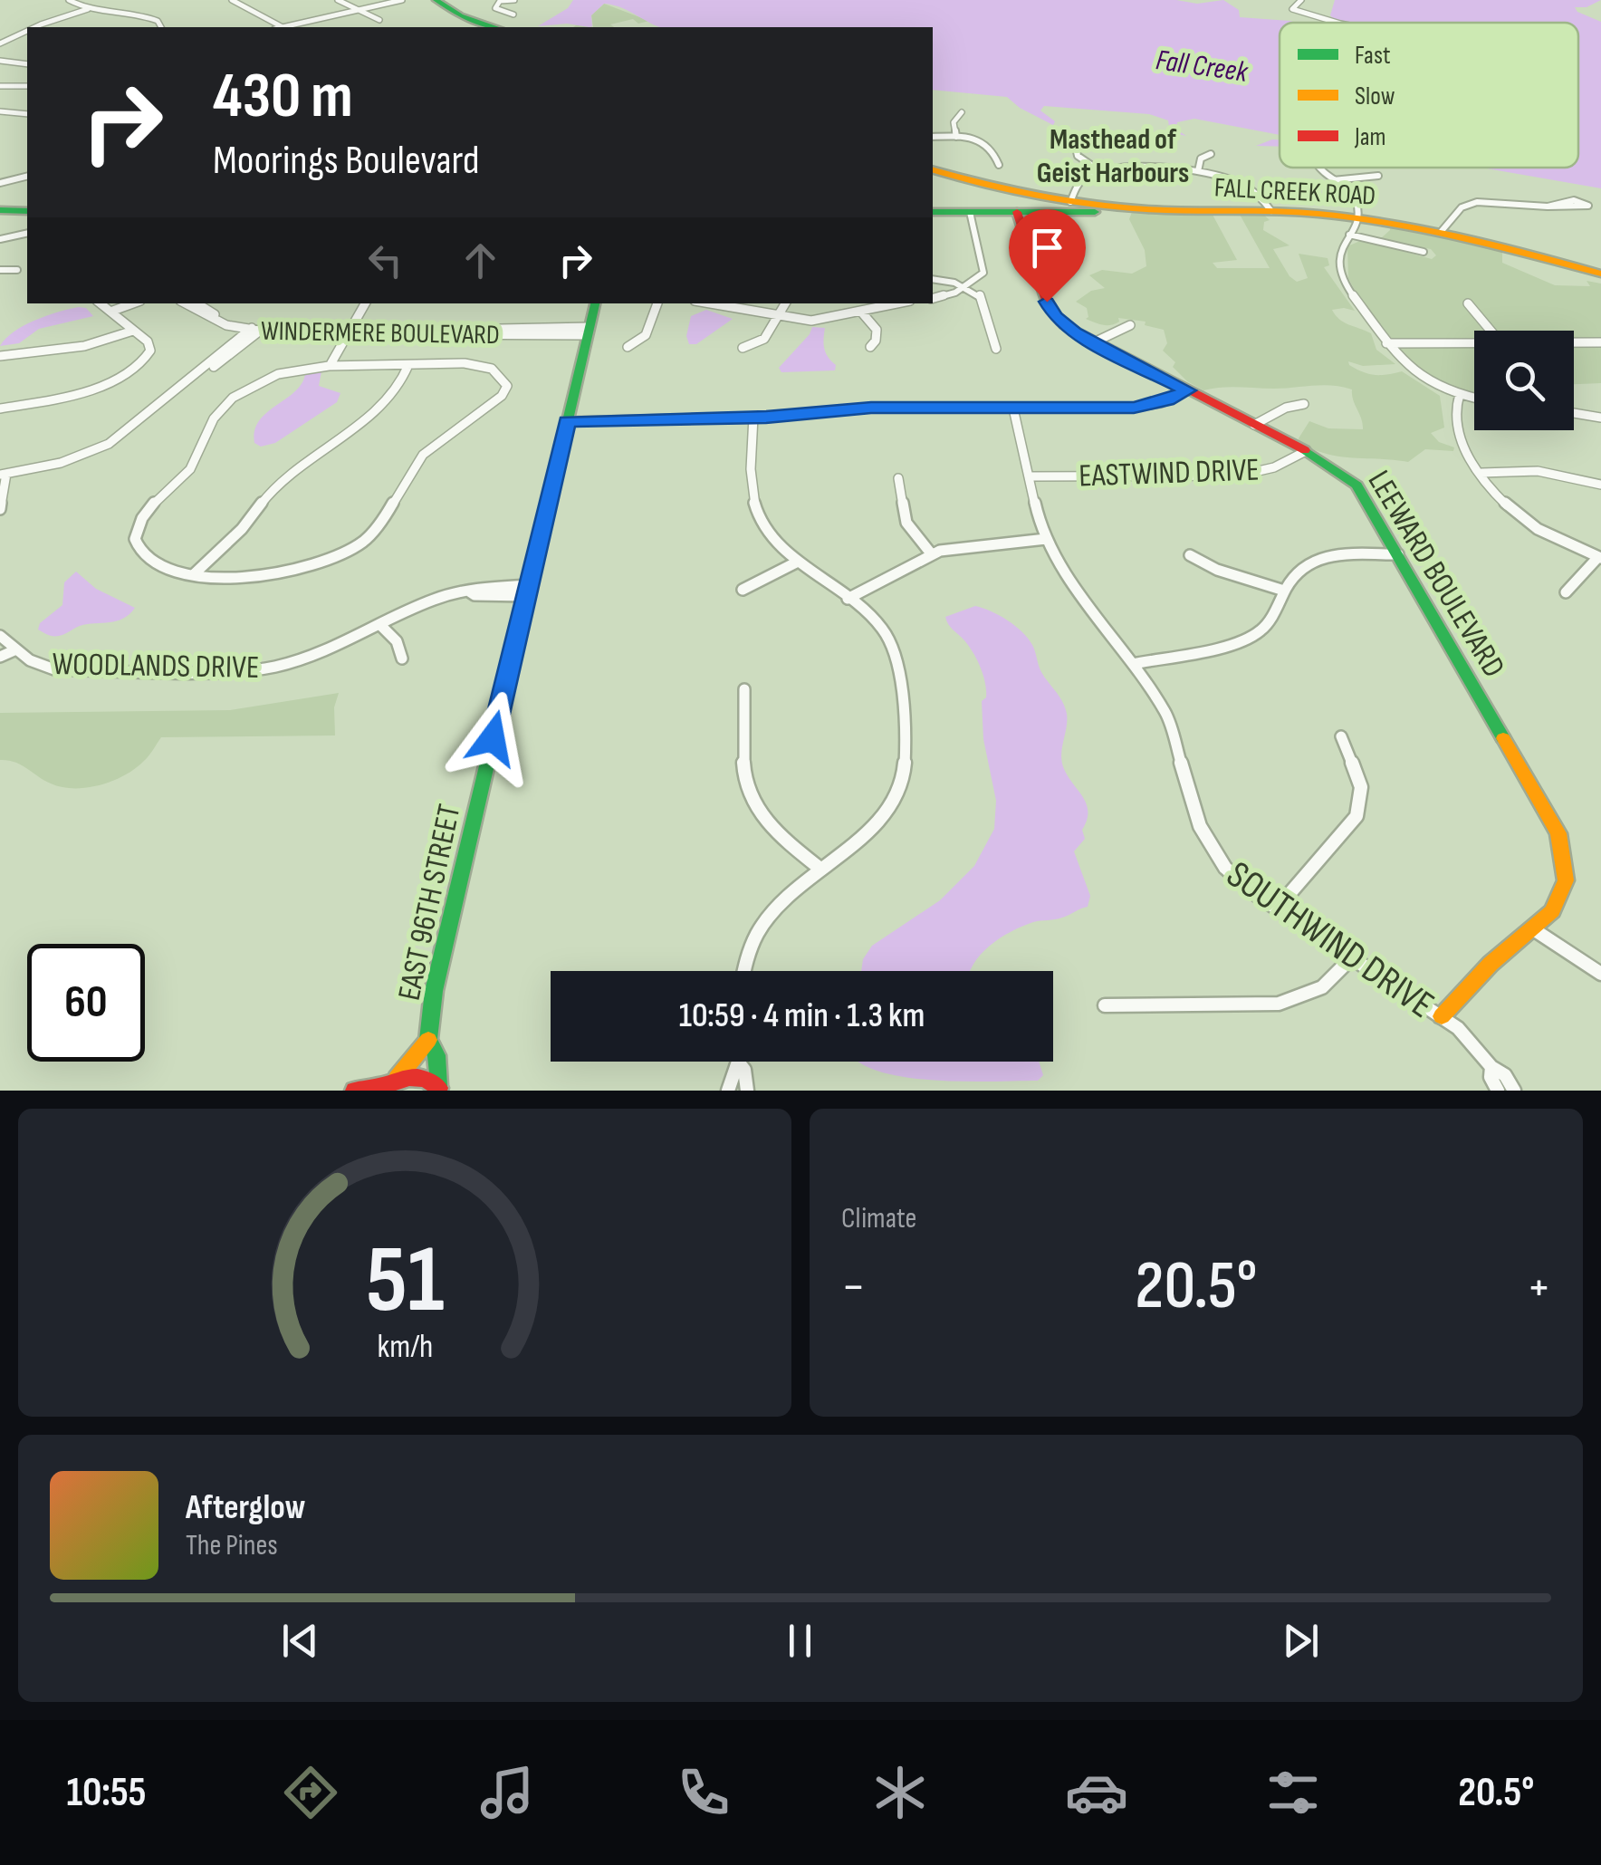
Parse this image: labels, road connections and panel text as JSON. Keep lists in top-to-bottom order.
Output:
{
  "streets": {
    "main road": ["FALL CREEK ROAD", "LEEWARD BOULEVARD", "EAST 96TH STREET"],
    "street": [
      "WINDERMERE BOULEVARD",
      "EASTWIND DRIVE",
      "WOODLANDS DRIVE",
      "SOUTHWIND DRIVE"
    ]
  },
  "crossings": [
    ["WINDERMERE BOULEVARD", "EAST 96TH STREET"],
    ["EASTWIND DRIVE", "LEEWARD BOULEVARD"],
    ["EASTWIND DRIVE", "SOUTHWIND DRIVE"],
    ["LEEWARD BOULEVARD", "SOUTHWIND DRIVE"],
    ["WOODLANDS DRIVE", "EAST 96TH STREET"]
  ],
  "districts": ["Masthead of Geist Harbours"],
  "water": ["Fall Creek"],
  "legend": ["Fast", "Slow", "Jam"],
  "page": {
    "turn": ["430 m", "Moorings Boulevard"],
    "limit": "60",
    "trip": "10:59 · 4 min · 1.3 km",
    "tile": "Climate",
    "heat": ["−", "20.5°", "+"],
    "song": ["Afterglow", "The Pines"],
    "tabs": ["10:55", "20.5°"],
    "gauge": ["51", "km/h"]
  }
}
